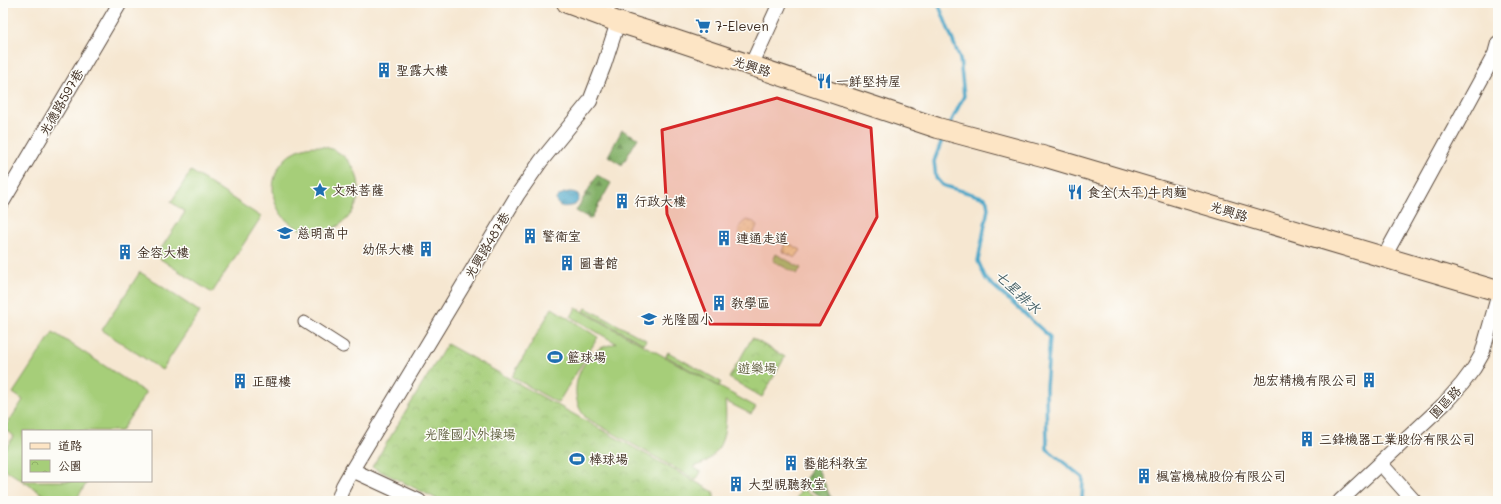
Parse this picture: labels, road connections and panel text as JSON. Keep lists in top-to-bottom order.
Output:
{
  "streets": {
    "main road": ["光興路"],
    "street": ["光德路597巷", "光興路487巷", "園區路"]
  },
  "crossings": [
    ["光興路", "光興路487巷"]
  ],
  "water": ["七星排水"],
  "parks": ["遊樂場", "光隆國小外操場"],
  "places": {
    "supermarket": ["7-Eleven"],
    "building": [
      "聖露大樓",
      "行政大樓",
      "警衛室",
      "連通走道",
      "幼保大樓",
      "金容大樓",
      "圖書館",
      "教學區",
      "旭宏精機有限公司",
      "正醒樓",
      "三鋒機器工業股份有限公司",
      "藝能科教室",
      "楓富機械股份有限公司",
      "大型視聽教室"
    ],
    "restaurant": ["一鮮堅持屋", "食全(太平)牛肉麵"],
    "place": ["文殊菩薩"],
    "school or university": ["慈明高中", "光隆國小"],
    "sports": ["籃球場", "棒球場"]
  },
  "legend": ["道路", "公園"]
}
